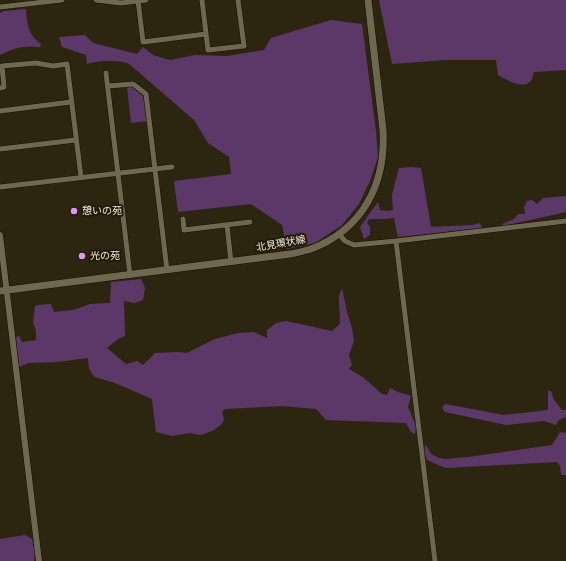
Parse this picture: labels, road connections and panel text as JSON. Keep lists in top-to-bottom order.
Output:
{
  "streets": {
    "main road": ["北見環状線"]
  },
  "places": ["憩いの苑", "光の苑"]
}
